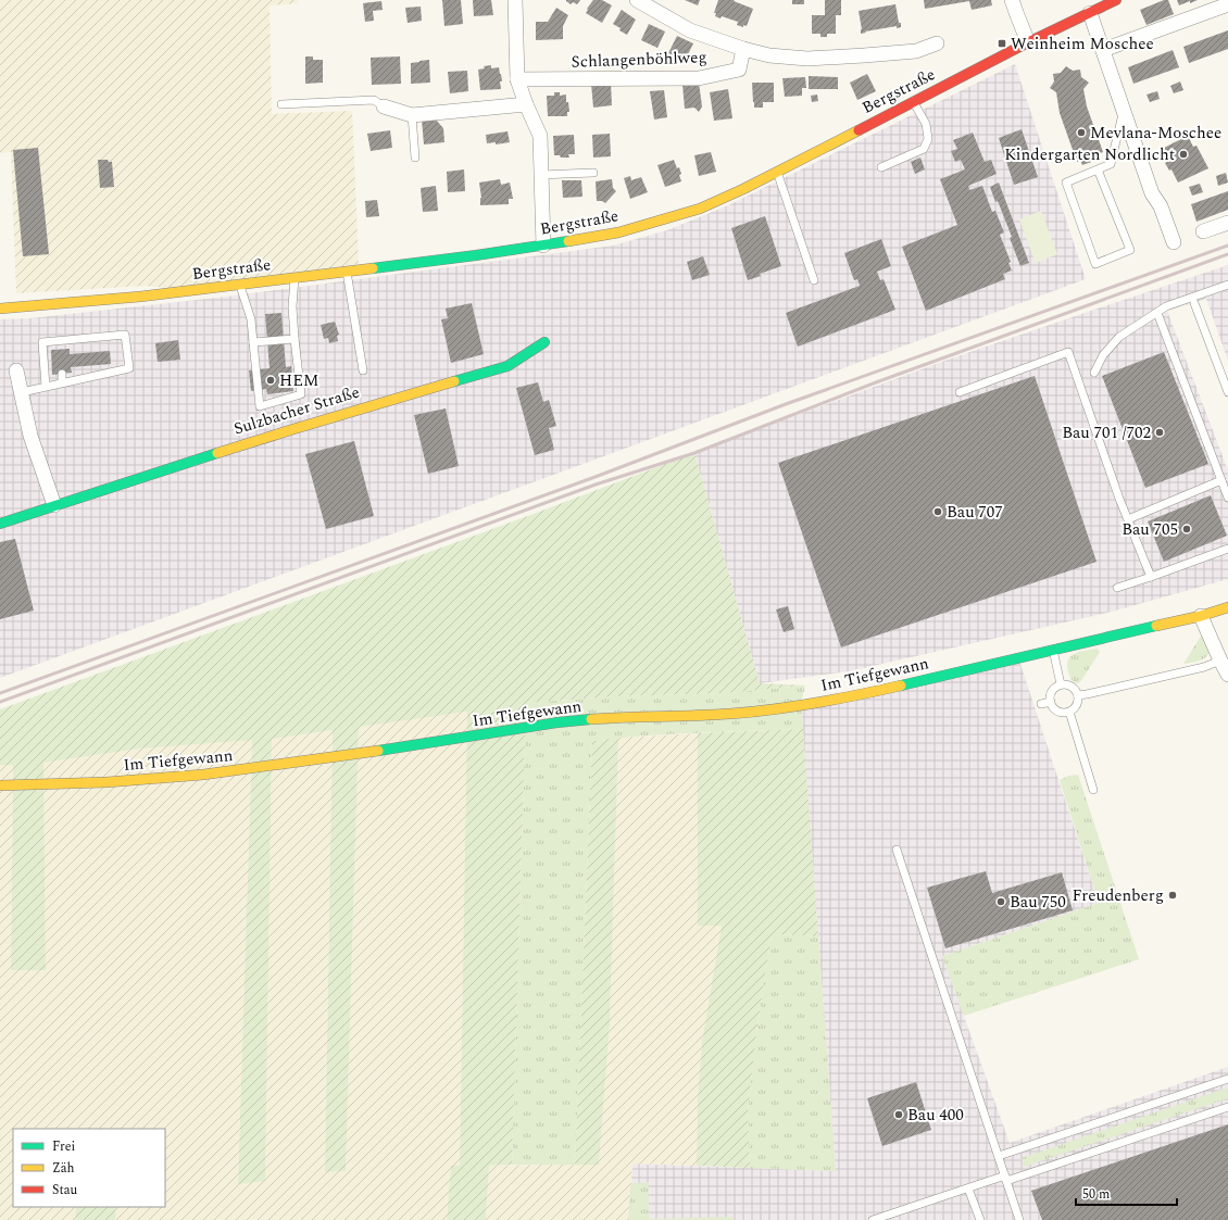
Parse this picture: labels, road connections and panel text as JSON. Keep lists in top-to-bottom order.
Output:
{
  "streets": {
    "street": [
      "Schlangenböhlweg",
      "Bergstraße",
      "Sulzbacher Straße",
      "Im Tiefgewann"
    ]
  },
  "places": {
    "transit": ["Weinheim Moschee"],
    "other": [
      "Mevlana-Moschee",
      "Kindergarten Nordlicht",
      "HEM",
      "Bau 701 /702",
      "Bau 707",
      "Bau 705",
      "Freudenberg",
      "Bau 750",
      "Bau 400"
    ]
  },
  "legend": ["Frei", "Zäh", "Stau"],
  "scale_bar": "50 m"
}
